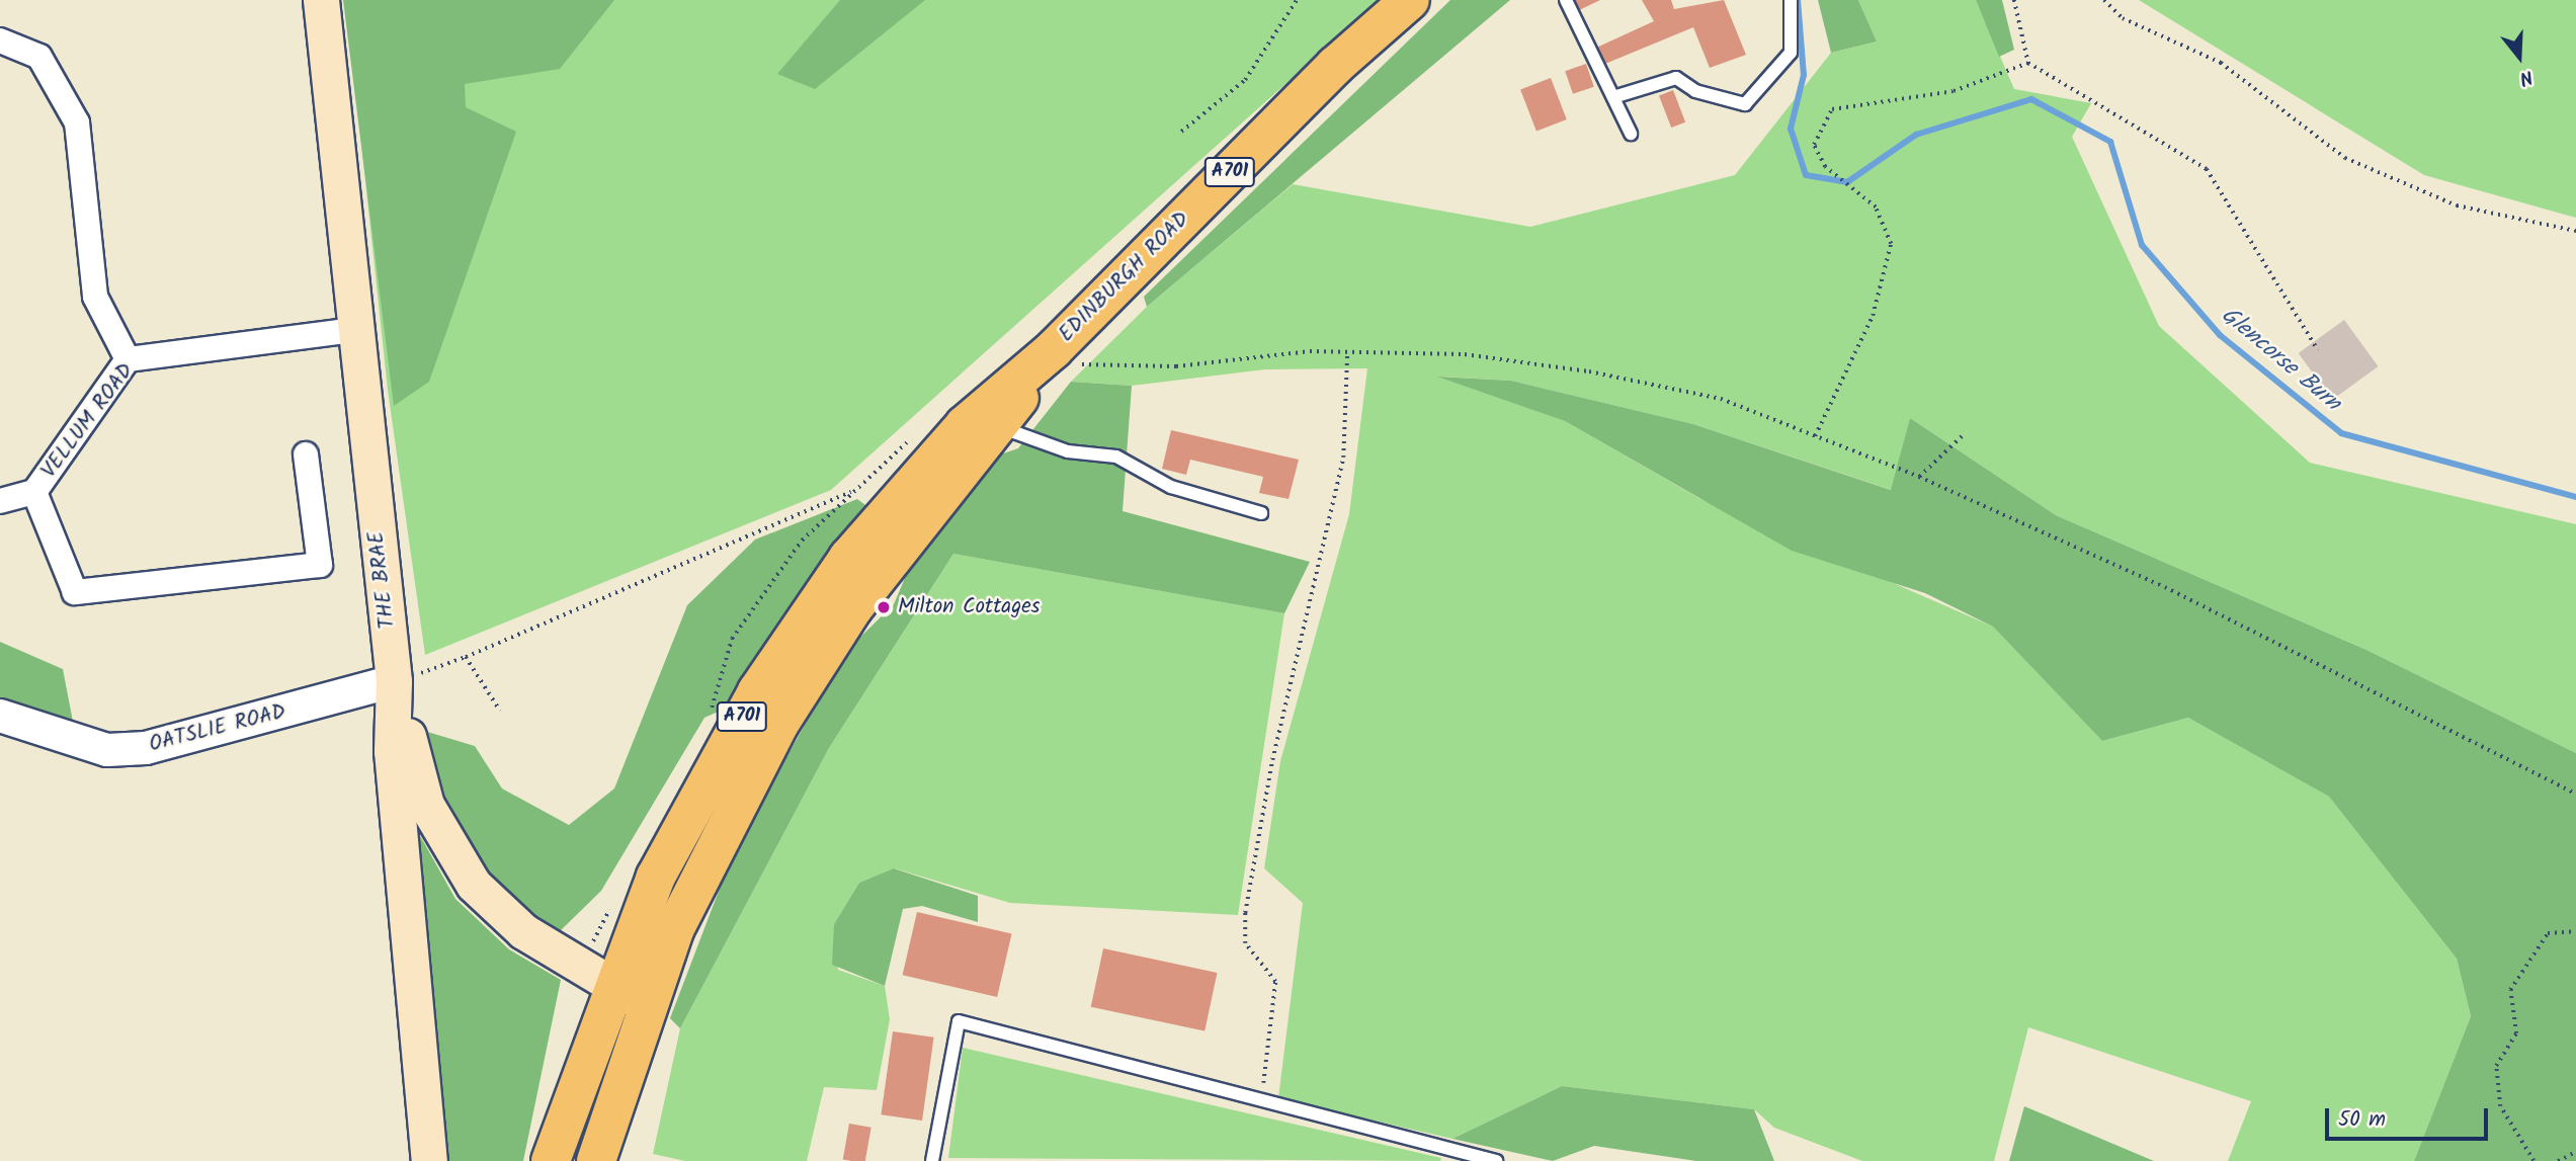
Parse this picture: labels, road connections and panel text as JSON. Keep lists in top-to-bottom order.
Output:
{
  "streets": {
    "main road": ["A701", "EDINBURGH ROAD", "THE BRAE"],
    "street": ["VELLUM ROAD", "OATSLIE ROAD"]
  },
  "crossings": [
    ["A701", "EDINBURGH ROAD"],
    ["VELLUM ROAD", "THE BRAE"],
    ["THE BRAE", "OATSLIE ROAD"]
  ],
  "water": ["Glencorse Burn"],
  "places": ["Milton Cottages"],
  "scale_bar": "50 m",
  "north": "bottom"
}
